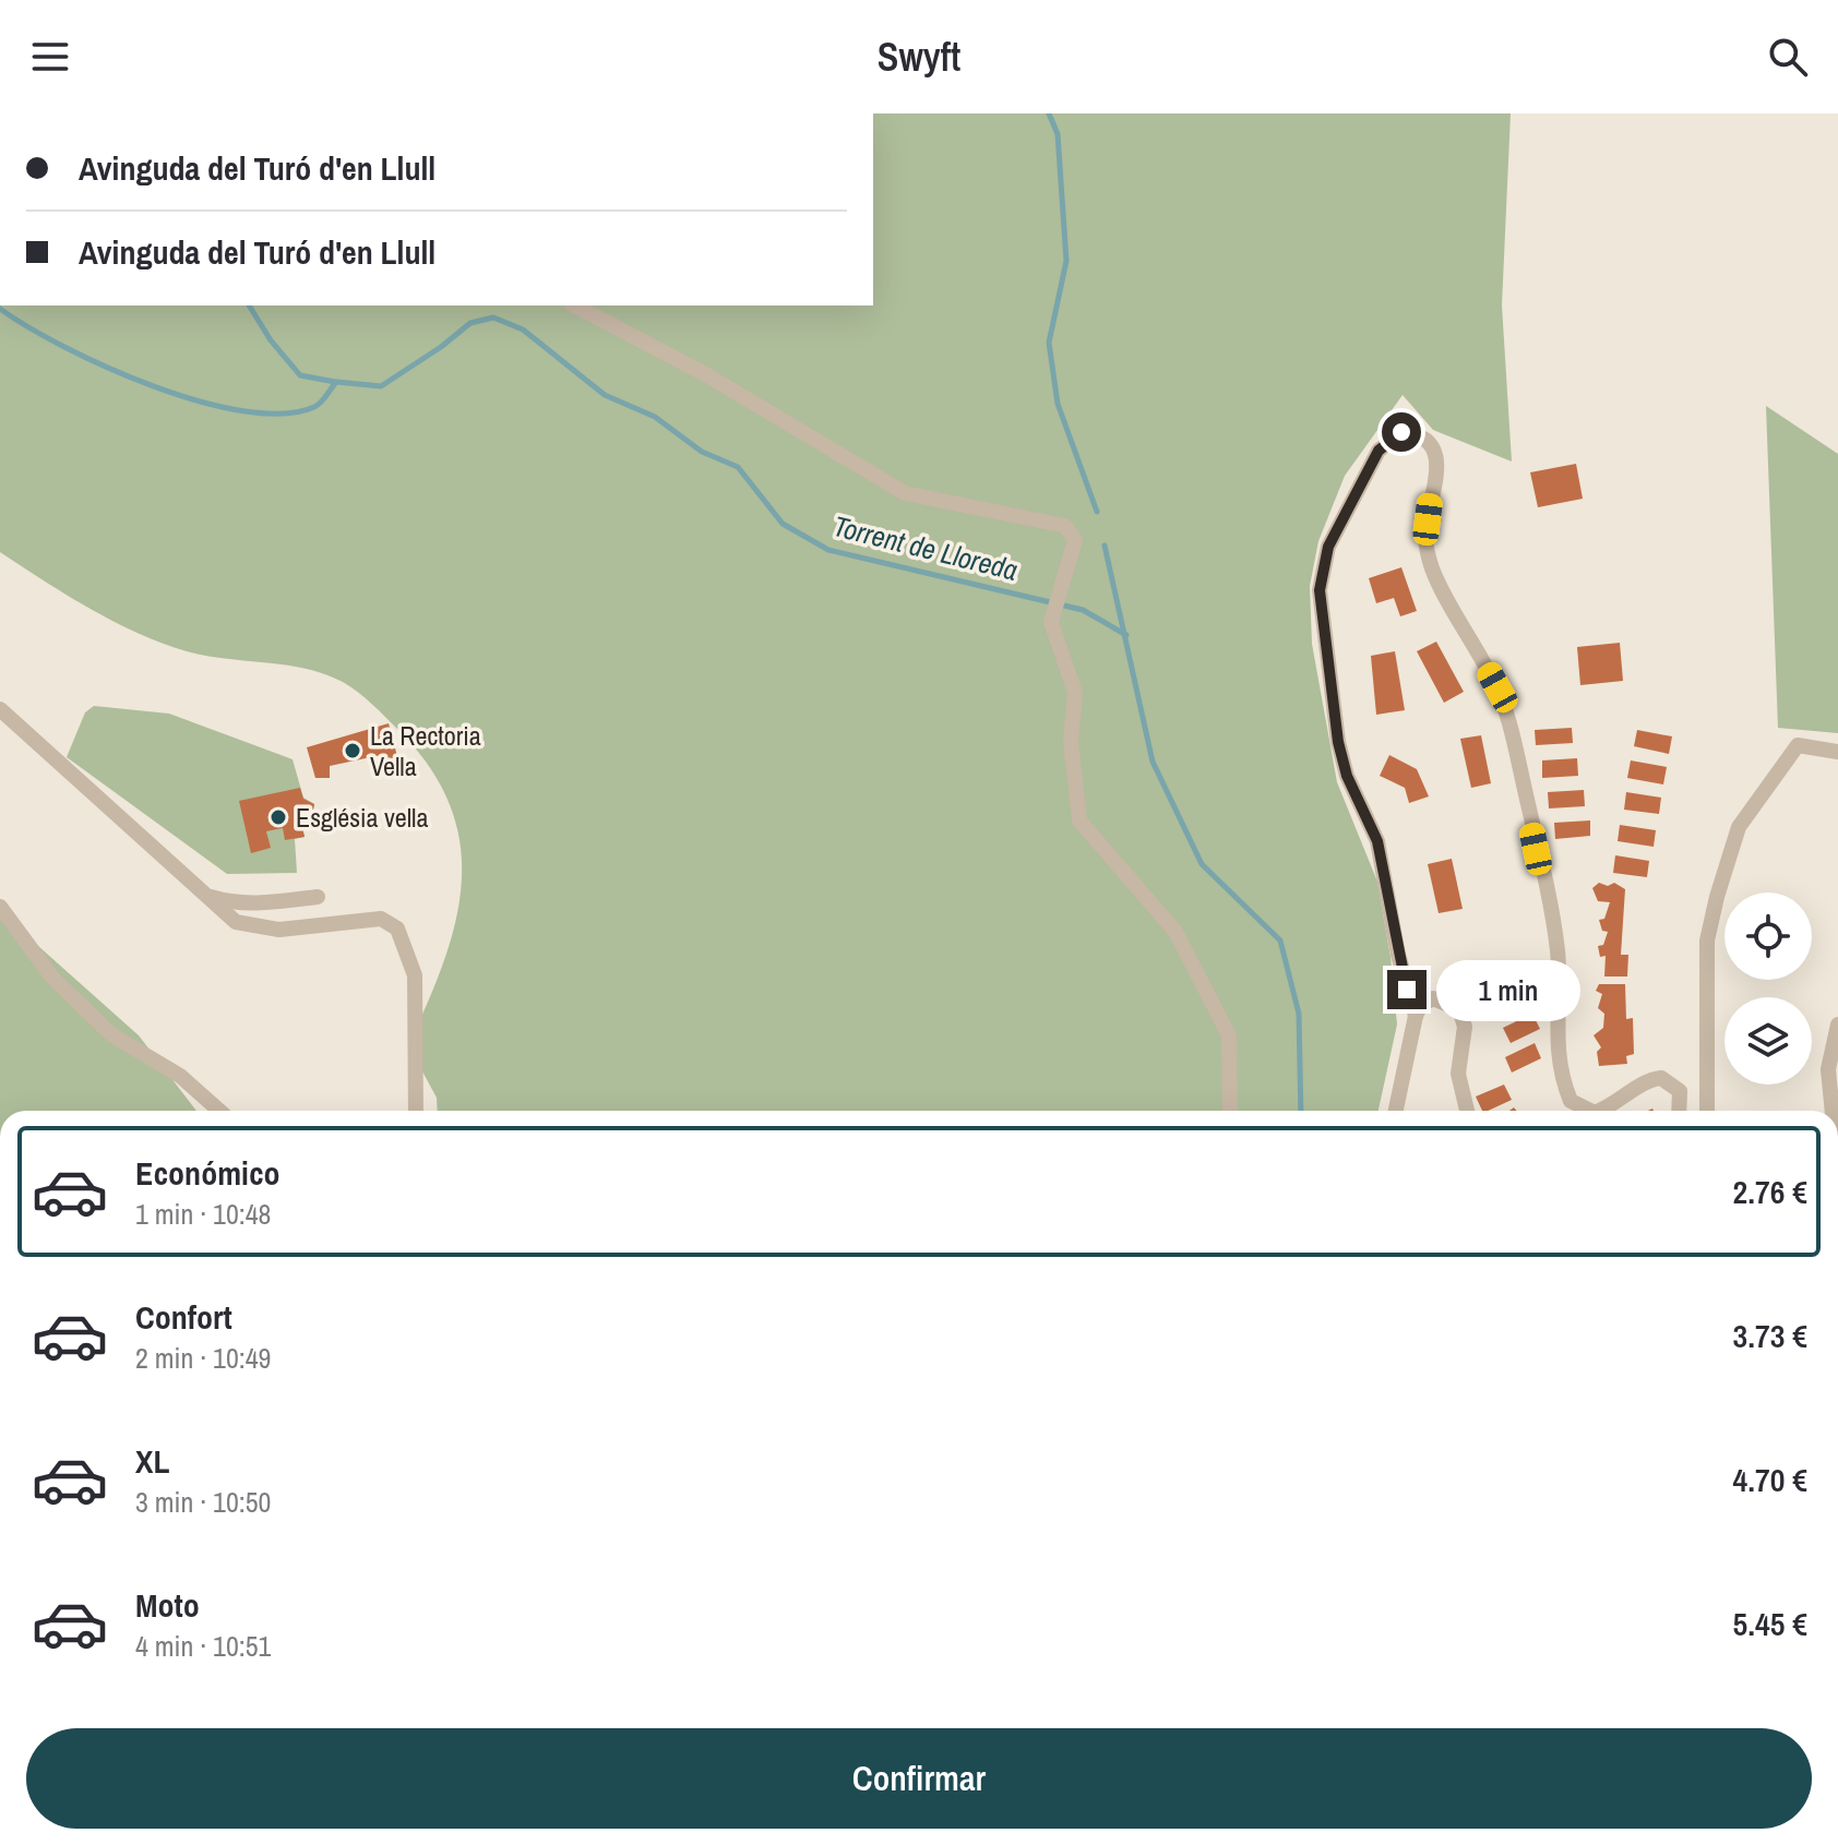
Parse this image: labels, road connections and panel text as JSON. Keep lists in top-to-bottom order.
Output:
{
  "water": ["Torrent de Lloreda"],
  "places": ["La Rectoria Vella", "Església vella"],
  "page": {
    "header": "Swyft",
    "banner": ["Avinguda del Turó d'en Llull", "Avinguda del Turó d'en Llull"],
    "bubble": "1 min",
    "list": [
      {
        "name": "Económico",
        "note": "1 min · 10:48",
        "value": "2.76 €"
      },
      {
        "name": "Confort",
        "note": "2 min · 10:49",
        "value": "3.73 €"
      },
      {
        "name": "XL",
        "note": "3 min · 10:50",
        "value": "4.70 €"
      },
      {
        "name": "Moto",
        "note": "4 min · 10:51",
        "value": "5.45 €"
      }
    ],
    "buttons": "Confirmar"
  }
}
